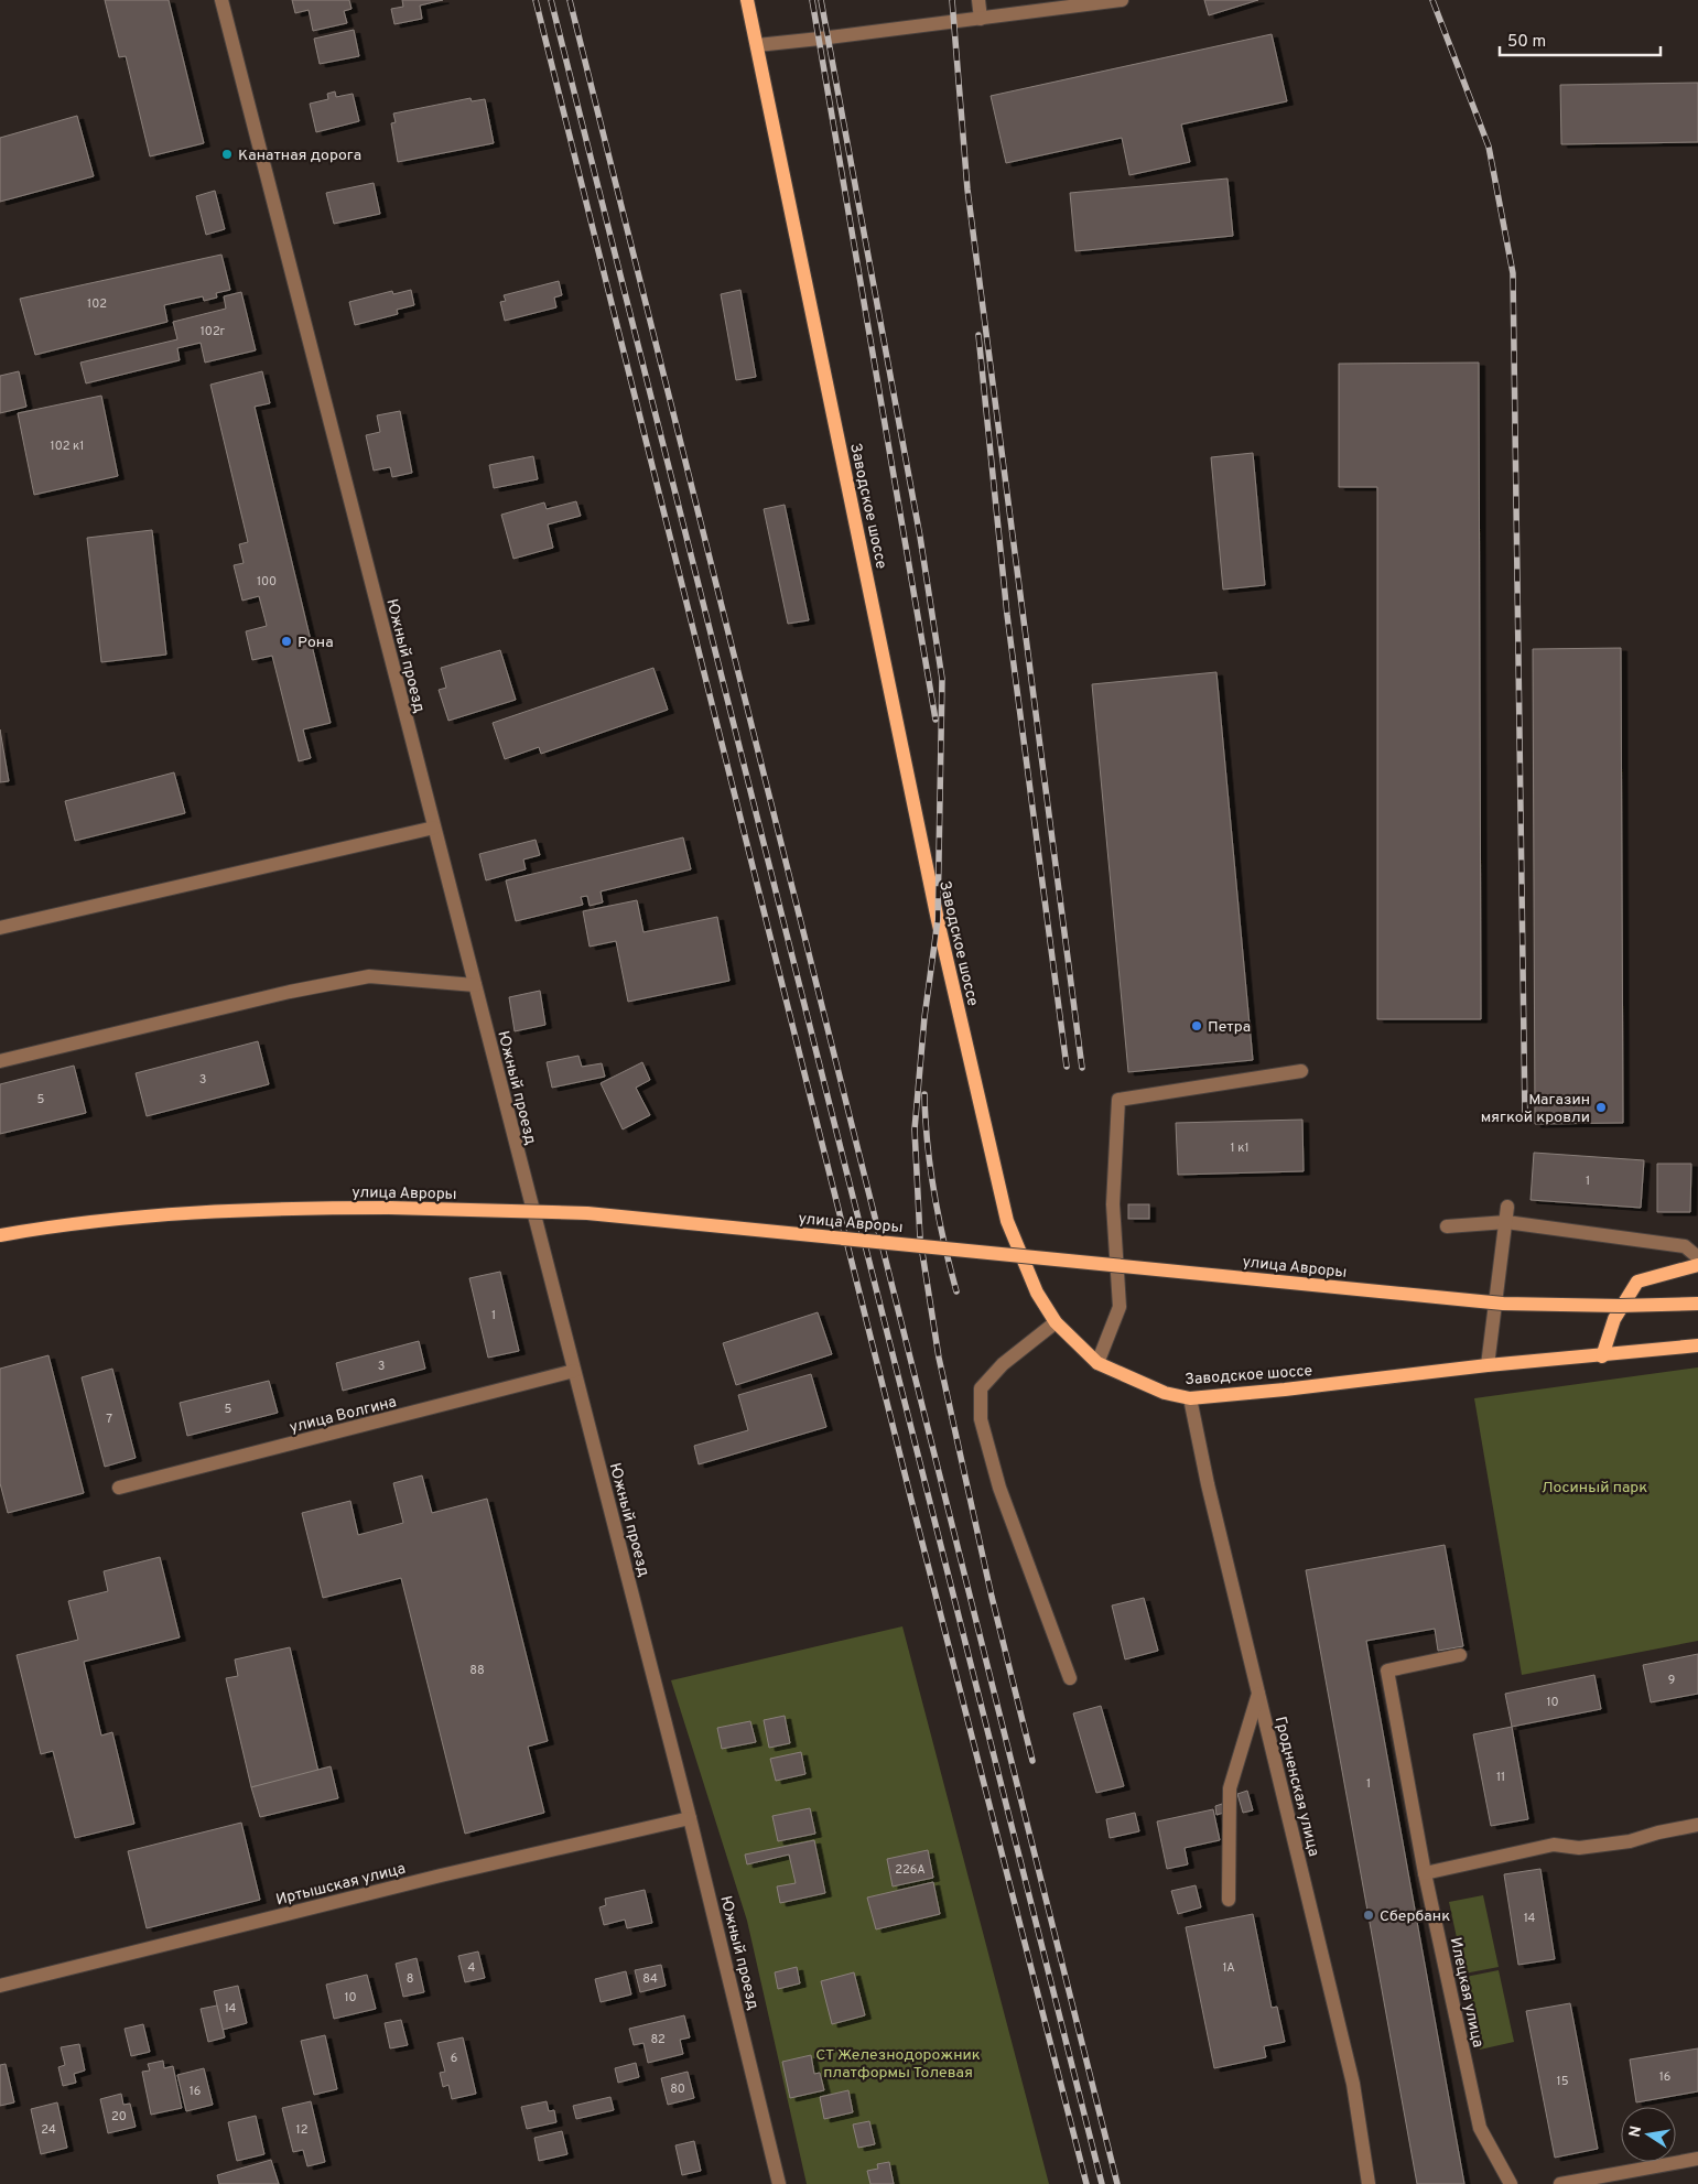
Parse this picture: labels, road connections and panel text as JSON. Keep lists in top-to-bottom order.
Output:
{
  "streets": {
    "main road": ["Заводское шоссе", "улица Авроры"],
    "street": [
      "Южный проезд",
      "улица Волгина",
      "Гродненская улица",
      "Иртышская улица",
      "Илецкая улица"
    ]
  },
  "crossings": [
    ["Заводское шоссе", "Гродненская улица"],
    ["Южный проезд", "улица Волгина"],
    ["Южный проезд", "Иртышская улица"]
  ],
  "parks": ["Лосиный парк", "СТ Железнодорожник платформы Толевая"],
  "places": [
    "Канатная дорога",
    "Рона",
    "Петра",
    "Магазин мягкой кровли",
    "Сбербанк"
  ],
  "house_numbers": [
    "102",
    "102г",
    "102 к1",
    "100",
    "3",
    "5",
    "1 к1",
    "1",
    "1",
    "3",
    "5",
    "7",
    "88",
    "9",
    "10",
    "11",
    "1",
    "226А",
    "14",
    "4",
    "1А",
    "8",
    "84",
    "10",
    "14",
    "82",
    "6",
    "16",
    "15",
    "80",
    "16",
    "20",
    "24",
    "12"
  ],
  "scale_bar": "50 m",
  "north": "left"
}
